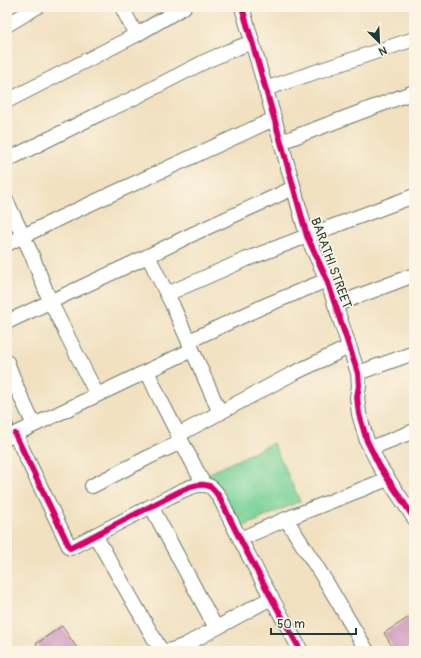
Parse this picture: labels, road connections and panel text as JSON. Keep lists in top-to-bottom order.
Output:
{
  "streets": {
    "street": ["BARATHI STREET"]
  },
  "scale_bar": "50 m",
  "north": "bottom right"
}
